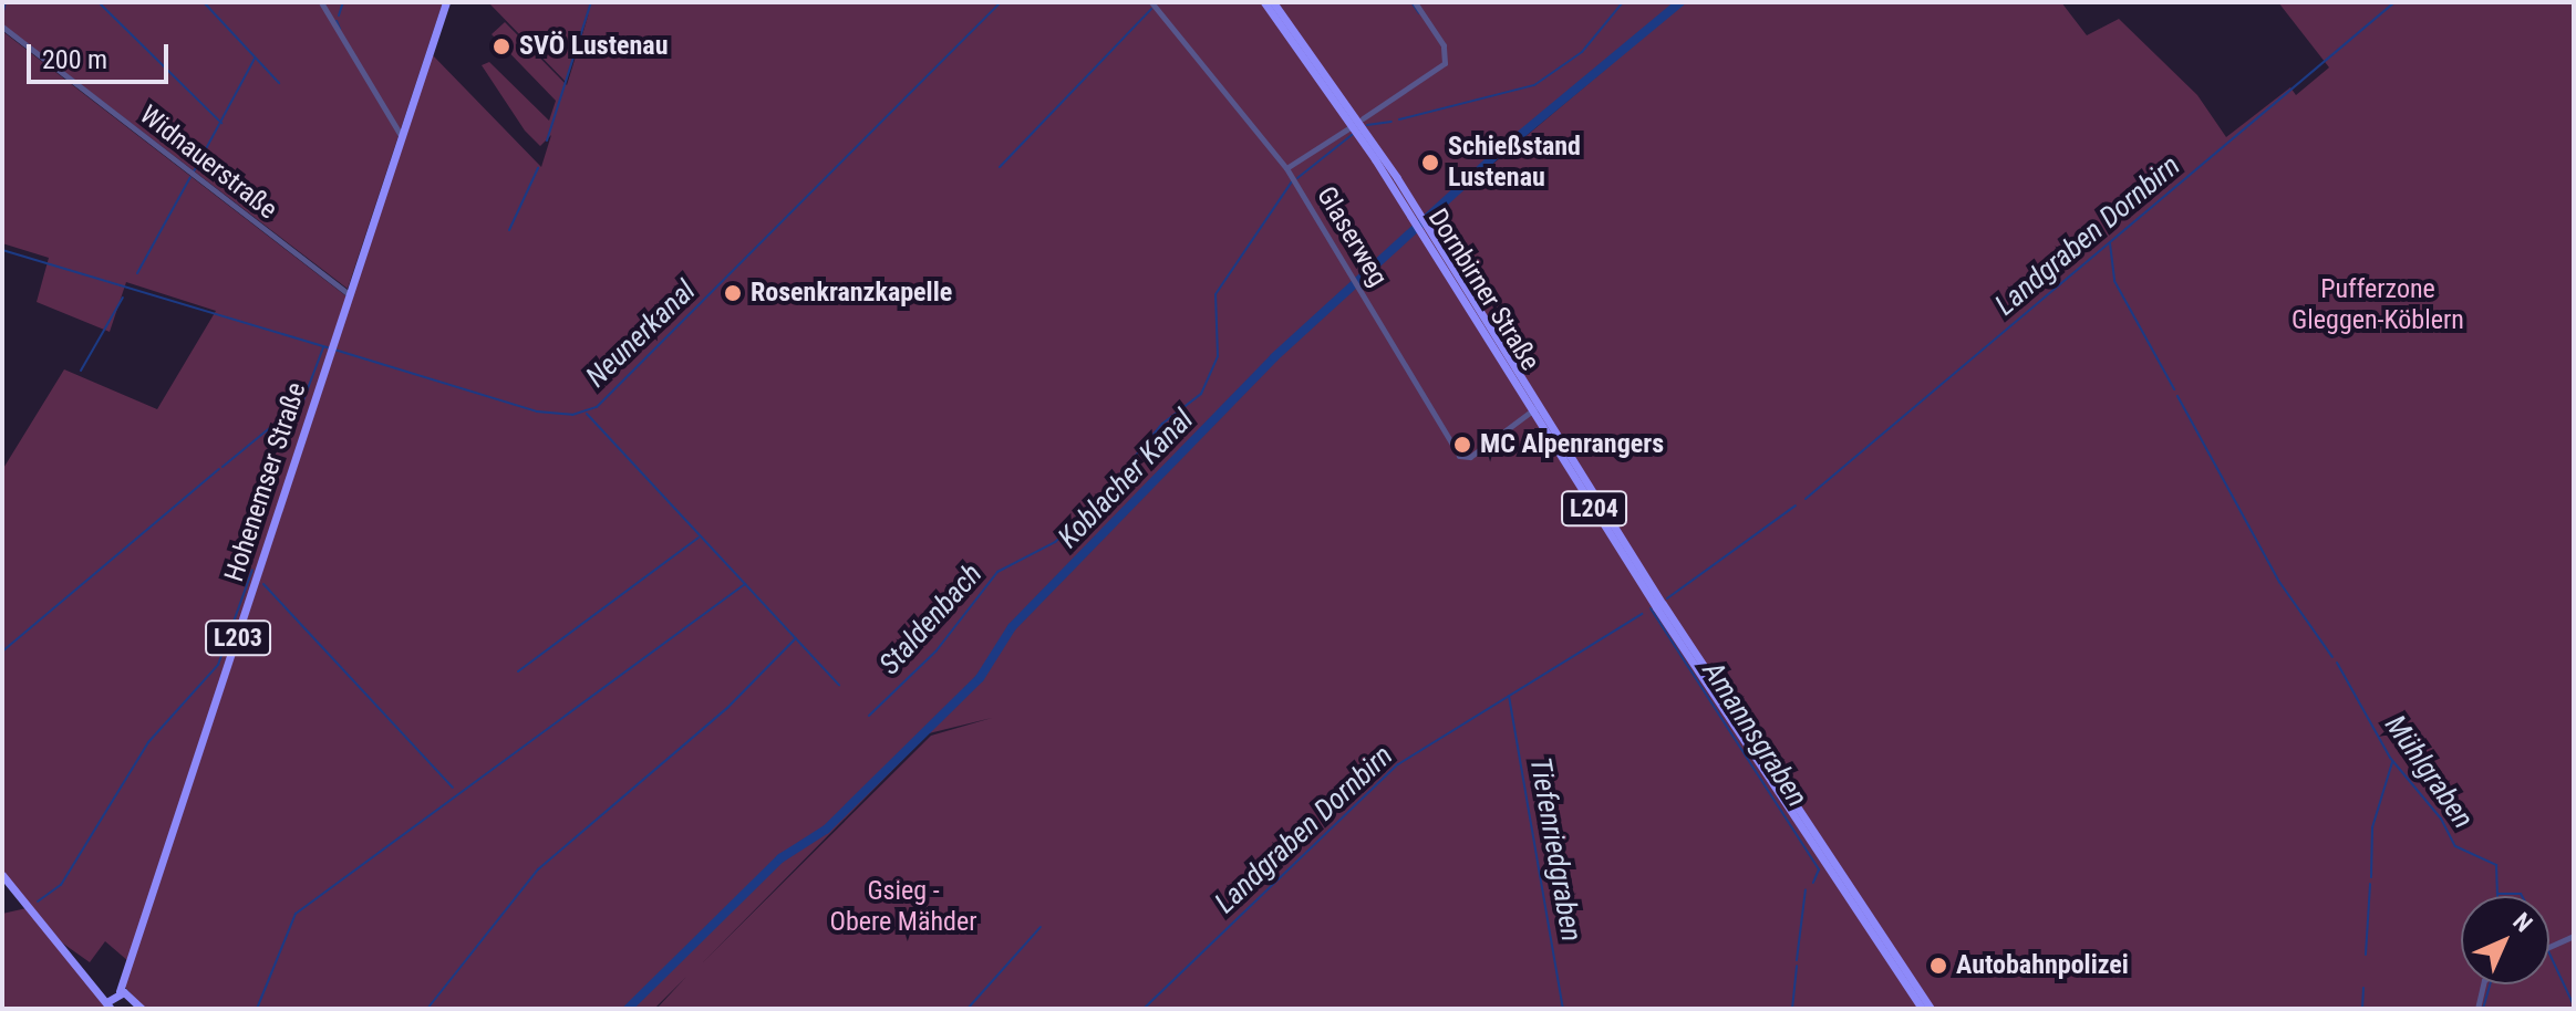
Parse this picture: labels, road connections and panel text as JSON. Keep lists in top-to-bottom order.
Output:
{
  "streets": {
    "main road": [
      "Dornbirner Straße",
      "Hohenemser Straße",
      "L204",
      "L203"
    ],
    "street": ["Widnauerstraße", "Glaserweg"]
  },
  "crossings": [
    ["Widnauerstraße", "Hohenemser Straße"],
    ["Glaserweg", "Dornbirner Straße"],
    ["Dornbirner Straße", "L204"]
  ],
  "water": [
    "Landgraben Dornbirn",
    "Neunerkanal",
    "Koblacher Kanal",
    "Staldenbach",
    "Amannsgraben",
    "Mühlgraben",
    "Tiefenriedgraben"
  ],
  "parks": ["Pufferzone Gleggen-Köblern", "Gsieg - Obere Mähder"],
  "places": [
    "SVÖ Lustenau",
    "Schießstand Lustenau",
    "Rosenkranzkapelle",
    "MC Alpenrangers",
    "Autobahnpolizei"
  ],
  "scale_bar": "200 m",
  "north": "top right"
}
